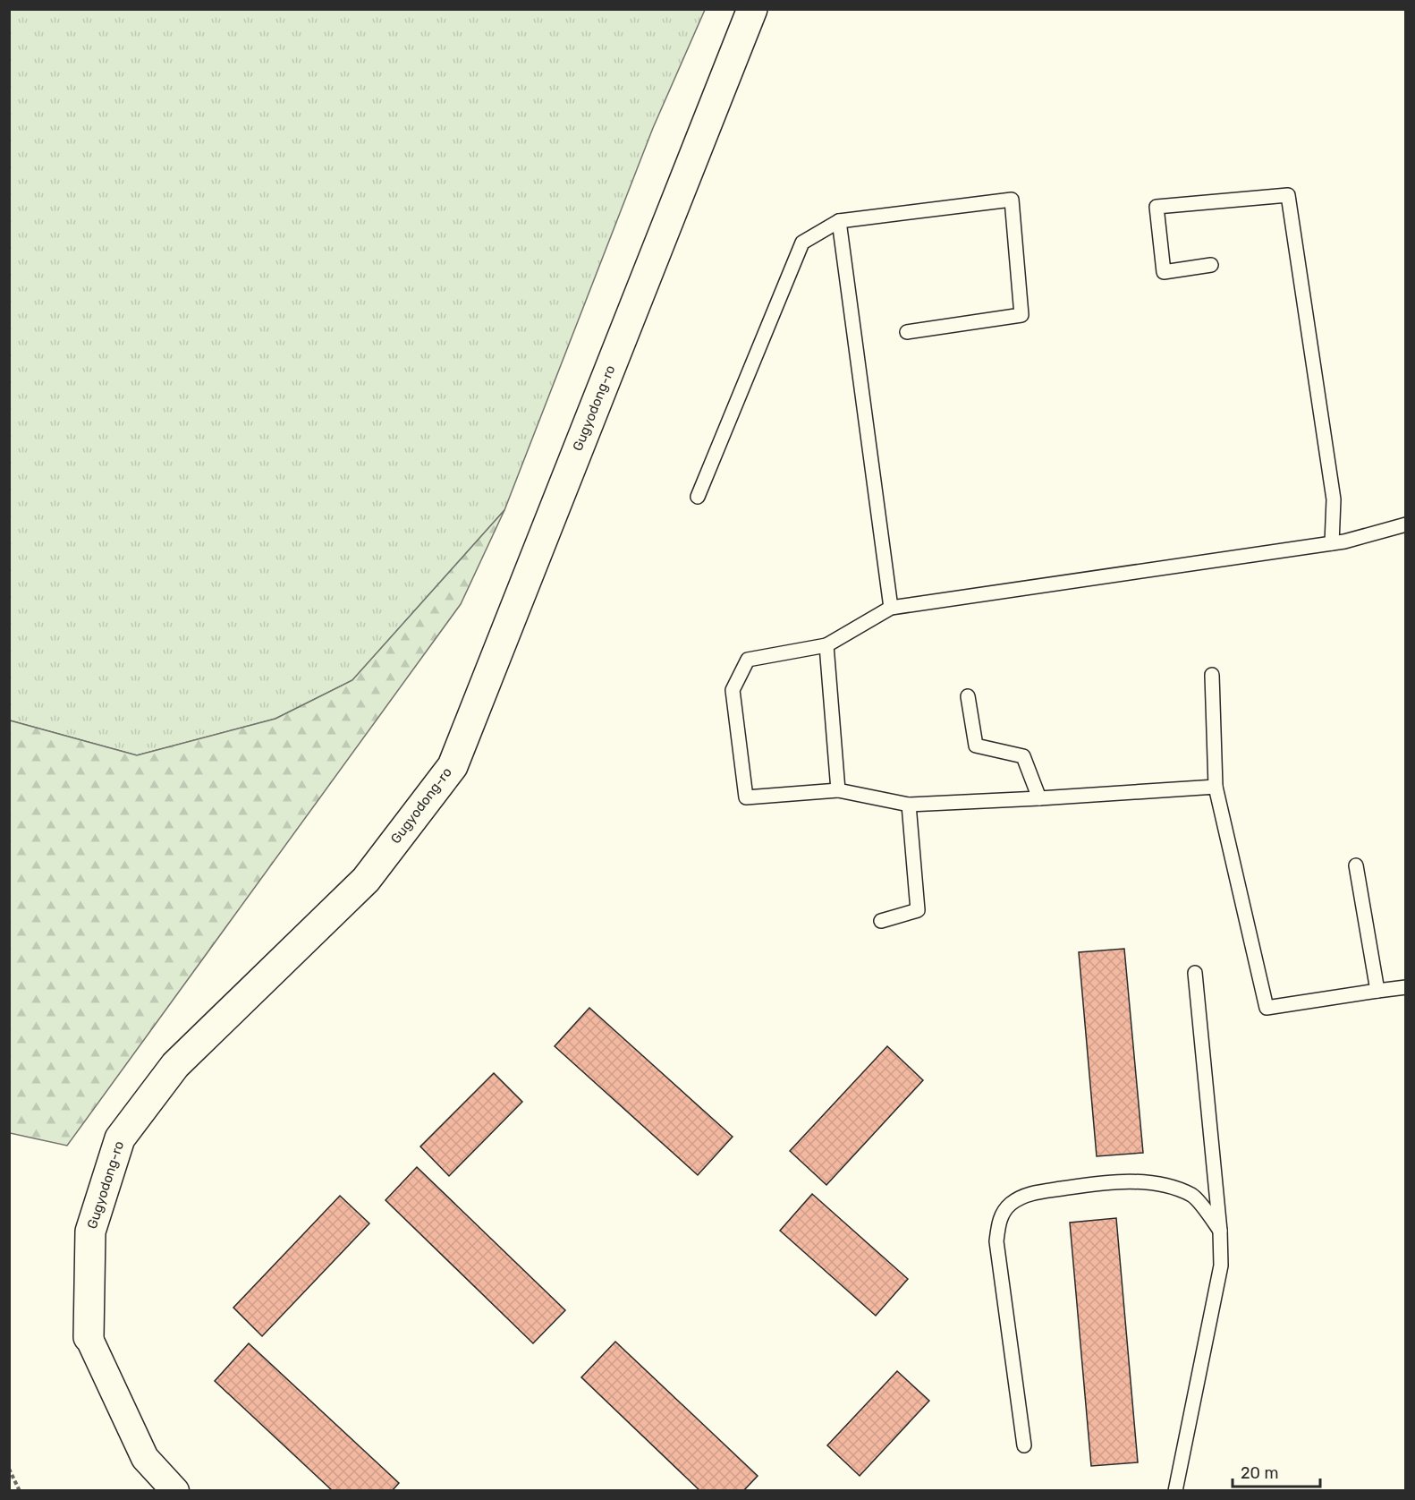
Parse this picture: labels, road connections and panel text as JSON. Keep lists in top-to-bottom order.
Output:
{
  "streets": {
    "street": ["Gugyodong-ro"]
  },
  "scale_bar": "20 m"
}
